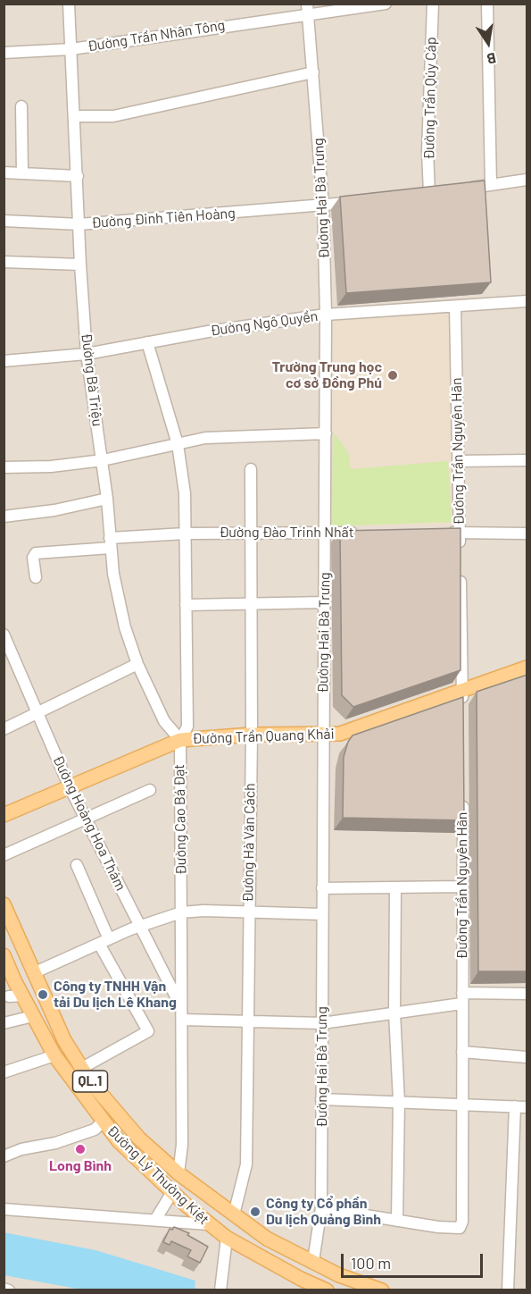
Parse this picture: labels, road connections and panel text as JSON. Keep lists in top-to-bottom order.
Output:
{
  "streets": {
    "main road": ["Đường Trần Quang Khải", "QL.1", "Đường Lý Thường Kiệt"],
    "street": [
      "Đường Trần Nhân Tông",
      "Đường Trần Qúy Cáp",
      "Đường Hai Bà Trưng",
      "Đường Đinh Tiên Hoàng",
      "Đường Ngô Quyền",
      "Đường Bà Triệu",
      "Đường Trần Nguyên Hãn",
      "Đường Đào Trinh Nhất",
      "Đường Cao Bá Đạt",
      "Đường Hoàng Hoa Thám",
      "Đường Hà Văn Cách"
    ]
  },
  "crossings": [
    ["Đường Trần Nhân Tông", "Đường Hai Bà Trưng"],
    ["Đường Trần Nhân Tông", "Đường Bà Triệu"],
    ["Đường Hai Bà Trưng", "Đường Đinh Tiên Hoàng"],
    ["Đường Hai Bà Trưng", "Đường Ngô Quyền"],
    ["Đường Hai Bà Trưng", "Đường Trần Nguyên Hãn"],
    ["Đường Hai Bà Trưng", "Đường Đào Trinh Nhất"],
    ["Đường Hai Bà Trưng", "Đường Trần Quang Khải"],
    ["Đường Hai Bà Trưng", "Đường Lý Thường Kiệt"],
    ["Đường Đinh Tiên Hoàng", "Đường Bà Triệu"],
    ["Đường Ngô Quyền", "Đường Bà Triệu"],
    ["Đường Ngô Quyền", "Đường Trần Nguyên Hãn"],
    ["Đường Ngô Quyền", "Đường Cao Bá Đạt"],
    ["Đường Bà Triệu", "Đường Đào Trinh Nhất"],
    ["Đường Bà Triệu", "Đường Trần Quang Khải"],
    ["Đường Bà Triệu", "Đường Cao Bá Đạt"],
    ["Đường Đào Trinh Nhất", "Đường Cao Bá Đạt"],
    ["Đường Đào Trinh Nhất", "Đường Hà Văn Cách"],
    ["Đường Trần Quang Khải", "Đường Cao Bá Đạt"],
    ["Đường Trần Quang Khải", "Đường Hoàng Hoa Thám"],
    ["Đường Trần Quang Khải", "Đường Hà Văn Cách"],
    ["Đường Cao Bá Đạt", "Đường Hoàng Hoa Thám"],
    ["Đường Cao Bá Đạt", "Đường Lý Thường Kiệt"],
    ["Đường Hà Văn Cách", "Đường Lý Thường Kiệt"]
  ],
  "places": [
    "Trường Trung học cơ sở Đồng Phú",
    "Công ty TNHH Vận tải Du lịch Lê Khang",
    "Long Bình",
    "Công ty Cổ phần Du lịch Quảng Bình"
  ],
  "scale_bar": "100 m",
  "north": "bottom"
}
